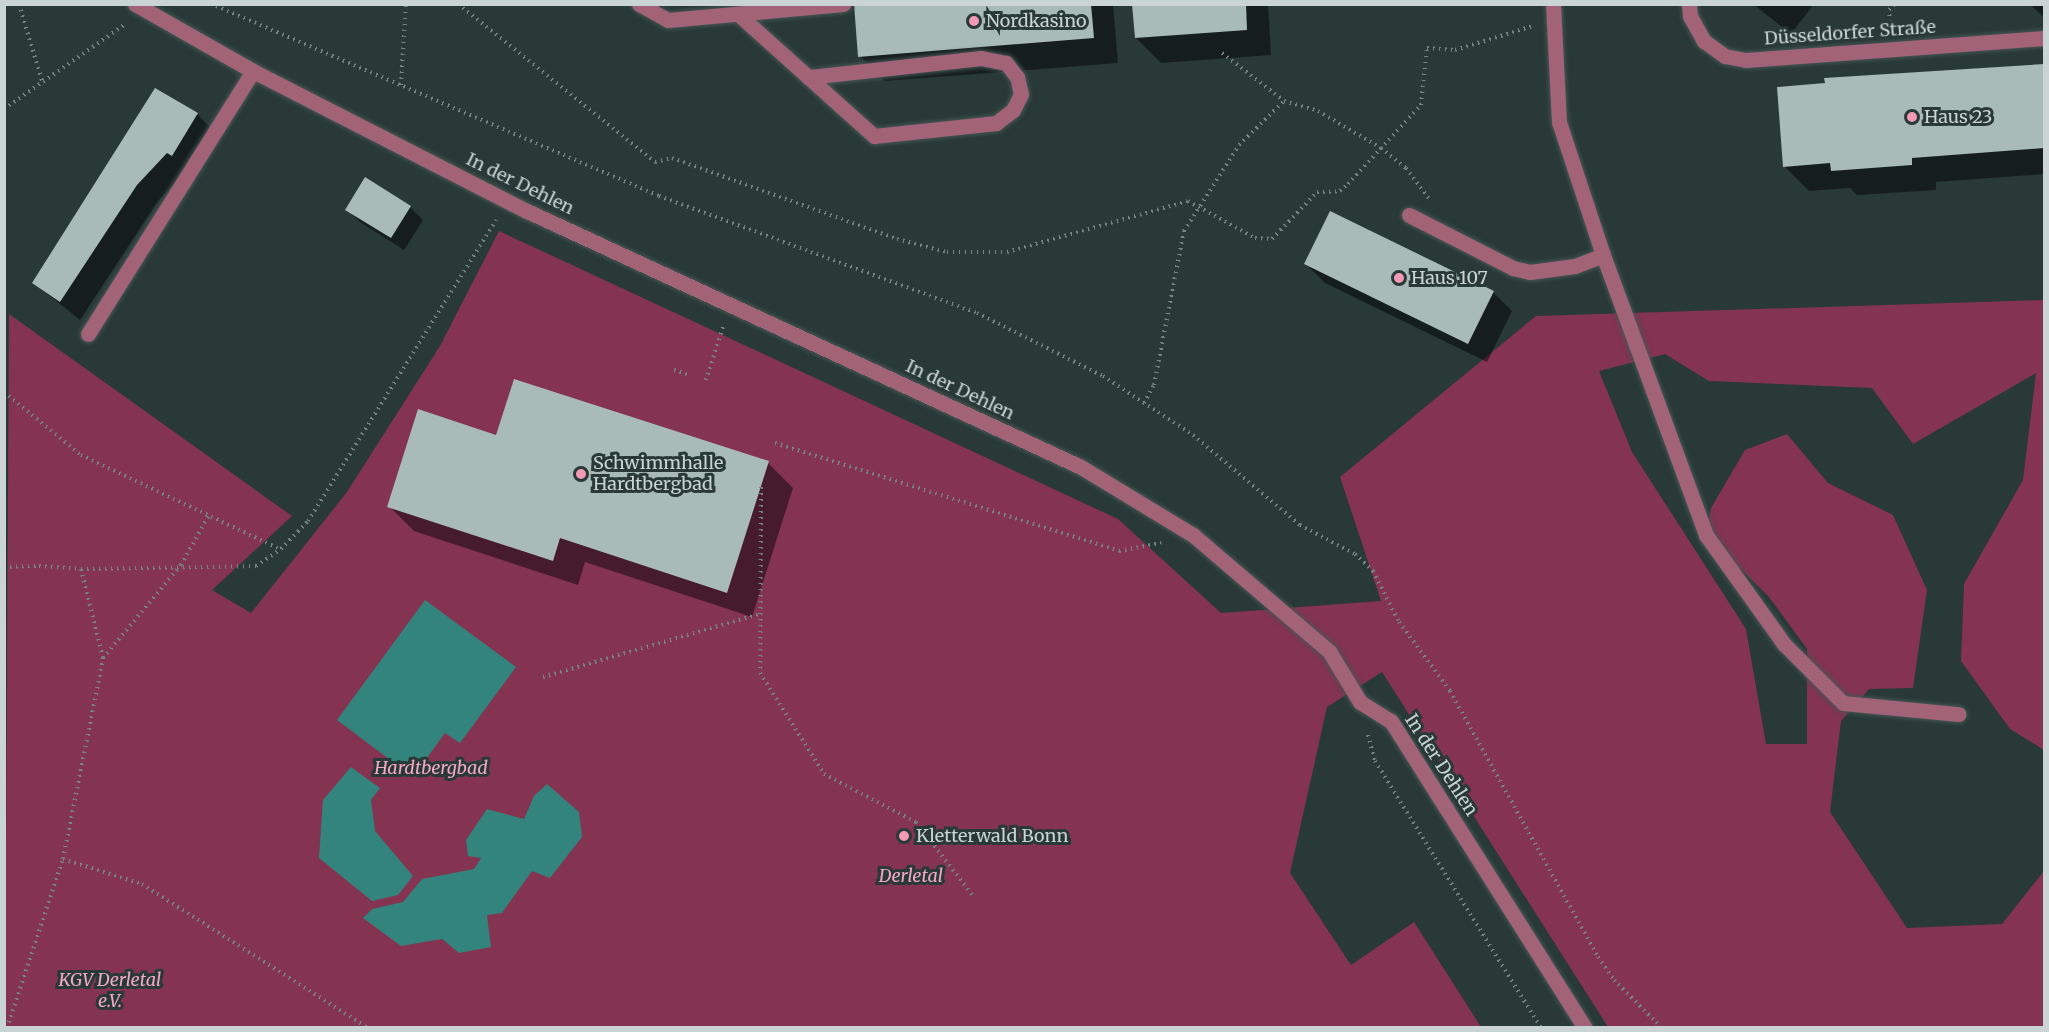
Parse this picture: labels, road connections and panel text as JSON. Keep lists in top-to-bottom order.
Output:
{
  "streets": {
    "street": ["Düsseldorfer Straße", "In der Dehlen"]
  },
  "parks": ["Hardtbergbad", "Derletal", "KGV Derletal e.V."],
  "places": [
    "Nordkasino",
    "Haus 23",
    "Haus 107",
    "Schwimmhalle Hardtbergbad",
    "Kletterwald Bonn"
  ]
}
